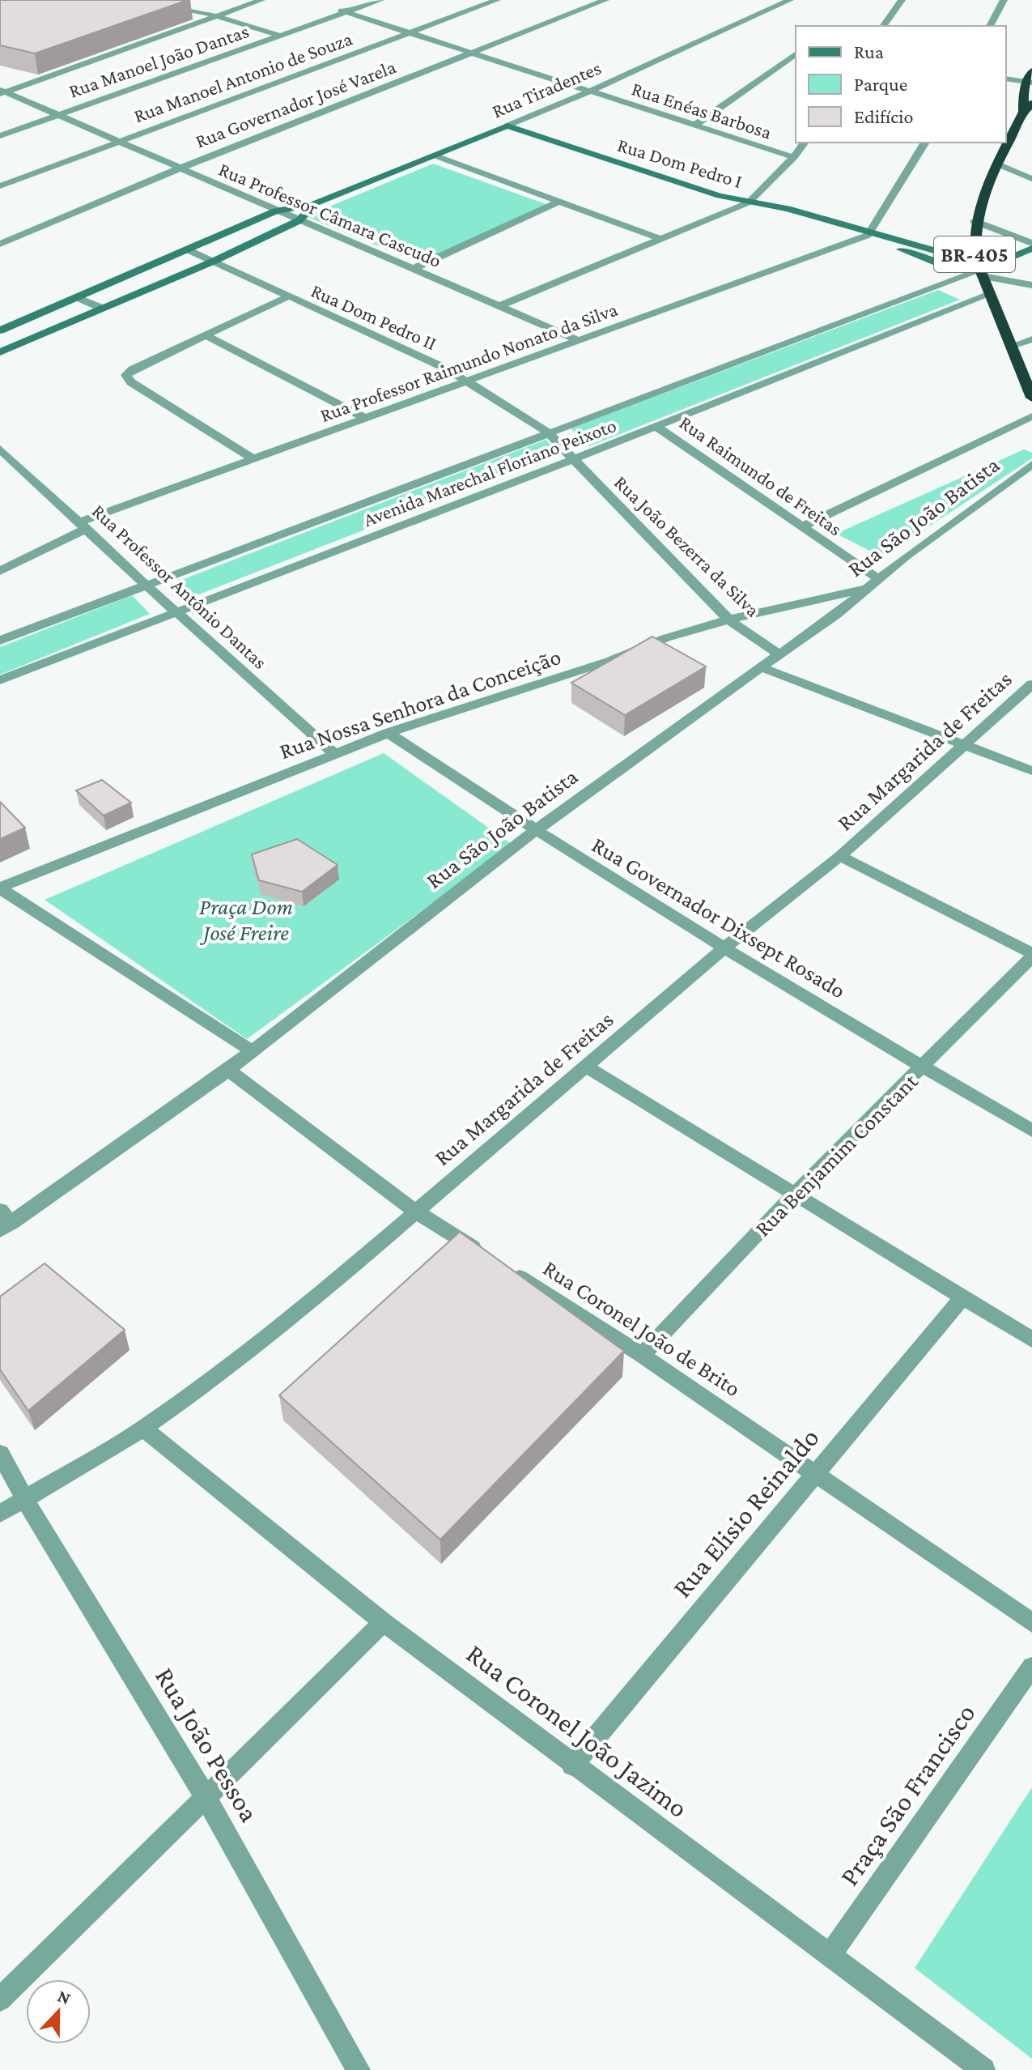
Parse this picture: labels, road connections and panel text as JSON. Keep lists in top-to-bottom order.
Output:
{
  "streets": {
    "highway": ["BR-405"],
    "street": [
      "Rua Manoel João Dantas",
      "Rua Manoel Antonio de Souza",
      "Rua Tiradentes",
      "Rua Governador José Varela",
      "Rua Enéas Barbosa",
      "Rua Dom Pedro I",
      "Rua Professor Câmara Cascudo",
      "Rua Dom Pedro II",
      "Rua Professor Raimundo Nonato da Silva",
      "Avenida Marechal Floriano Peixoto",
      "Rua Raimundo de Freitas",
      "Rua São João Batista",
      "Rua João Bezerra da Silva",
      "Rua Professor Antônio Dantas",
      "Rua Nossa Senhora da Conceição",
      "Rua Margarida de Freitas",
      "Rua Governador Dixsept Rosado",
      "Rua Benjamim Constant",
      "Rua Coronel João de Brito",
      "Rua Elisio Reinaldo",
      "Rua Coronel João Jazimo",
      "Rua João Pessoa",
      "Praça São Francisco"
    ]
  },
  "crossings": [
    ["Rua Manoel João Dantas", "Rua Enéas Barbosa"],
    ["Rua Manoel João Dantas", "Rua Professor Câmara Cascudo"],
    ["Rua Manoel Antonio de Souza", "Rua Enéas Barbosa"],
    ["Rua Manoel Antonio de Souza", "Rua Professor Câmara Cascudo"],
    ["Rua Tiradentes", "Rua Enéas Barbosa"],
    ["Rua Tiradentes", "Rua Dom Pedro I"],
    ["Rua Tiradentes", "Rua Professor Câmara Cascudo"],
    ["Rua Tiradentes", "Rua Dom Pedro II"],
    ["Rua Governador José Varela", "Rua Enéas Barbosa"],
    ["Rua Governador José Varela", "Rua Professor Câmara Cascudo"],
    ["Rua Dom Pedro I", "BR-405"],
    ["Rua Dom Pedro I", "Rua Professor Raimundo Nonato da Silva"],
    ["Rua Dom Pedro I", "Avenida Marechal Floriano Peixoto"],
    ["Rua Professor Câmara Cascudo", "Rua Professor Raimundo Nonato da Silva"],
    ["BR-405", "Avenida Marechal Floriano Peixoto"],
    ["Rua Dom Pedro II", "Rua Professor Raimundo Nonato da Silva"],
    ["Rua Dom Pedro II", "Avenida Marechal Floriano Peixoto"],
    ["Rua Dom Pedro II", "Rua João Bezerra da Silva"],
    ["Rua Professor Raimundo Nonato da Silva", "Rua Professor Antônio Dantas"],
    ["Avenida Marechal Floriano Peixoto", "Rua Raimundo de Freitas"],
    ["Avenida Marechal Floriano Peixoto", "Rua João Bezerra da Silva"],
    ["Avenida Marechal Floriano Peixoto", "Rua Professor Antônio Dantas"],
    ["Rua Raimundo de Freitas", "Rua São João Batista"],
    ["Rua São João Batista", "Rua João Bezerra da Silva"],
    ["Rua São João Batista", "Rua Nossa Senhora da Conceição"],
    ["Rua São João Batista", "Rua Governador Dixsept Rosado"],
    ["Rua São João Batista", "Rua Coronel João de Brito"],
    ["Rua João Bezerra da Silva", "Rua Nossa Senhora da Conceição"],
    ["Rua Professor Antônio Dantas", "Rua Nossa Senhora da Conceição"],
    ["Rua Nossa Senhora da Conceição", "Rua Governador Dixsept Rosado"],
    ["Rua Margarida de Freitas", "Rua Governador Dixsept Rosado"],
    ["Rua Margarida de Freitas", "Rua Coronel João de Brito"],
    ["Rua Margarida de Freitas", "Rua Coronel João Jazimo"],
    ["Rua Margarida de Freitas", "Rua João Pessoa"],
    ["Rua Governador Dixsept Rosado", "Rua Benjamim Constant"],
    ["Rua Benjamim Constant", "Rua Coronel João de Brito"],
    ["Rua Coronel João de Brito", "Rua Elisio Reinaldo"],
    ["Rua Elisio Reinaldo", "Rua Coronel João Jazimo"],
    ["Rua Coronel João Jazimo", "Praça São Francisco"]
  ],
  "parks": ["Praça Dom José Freire"],
  "legend": ["Rua", "Parque", "Edifício"],
  "north": "top"
}
